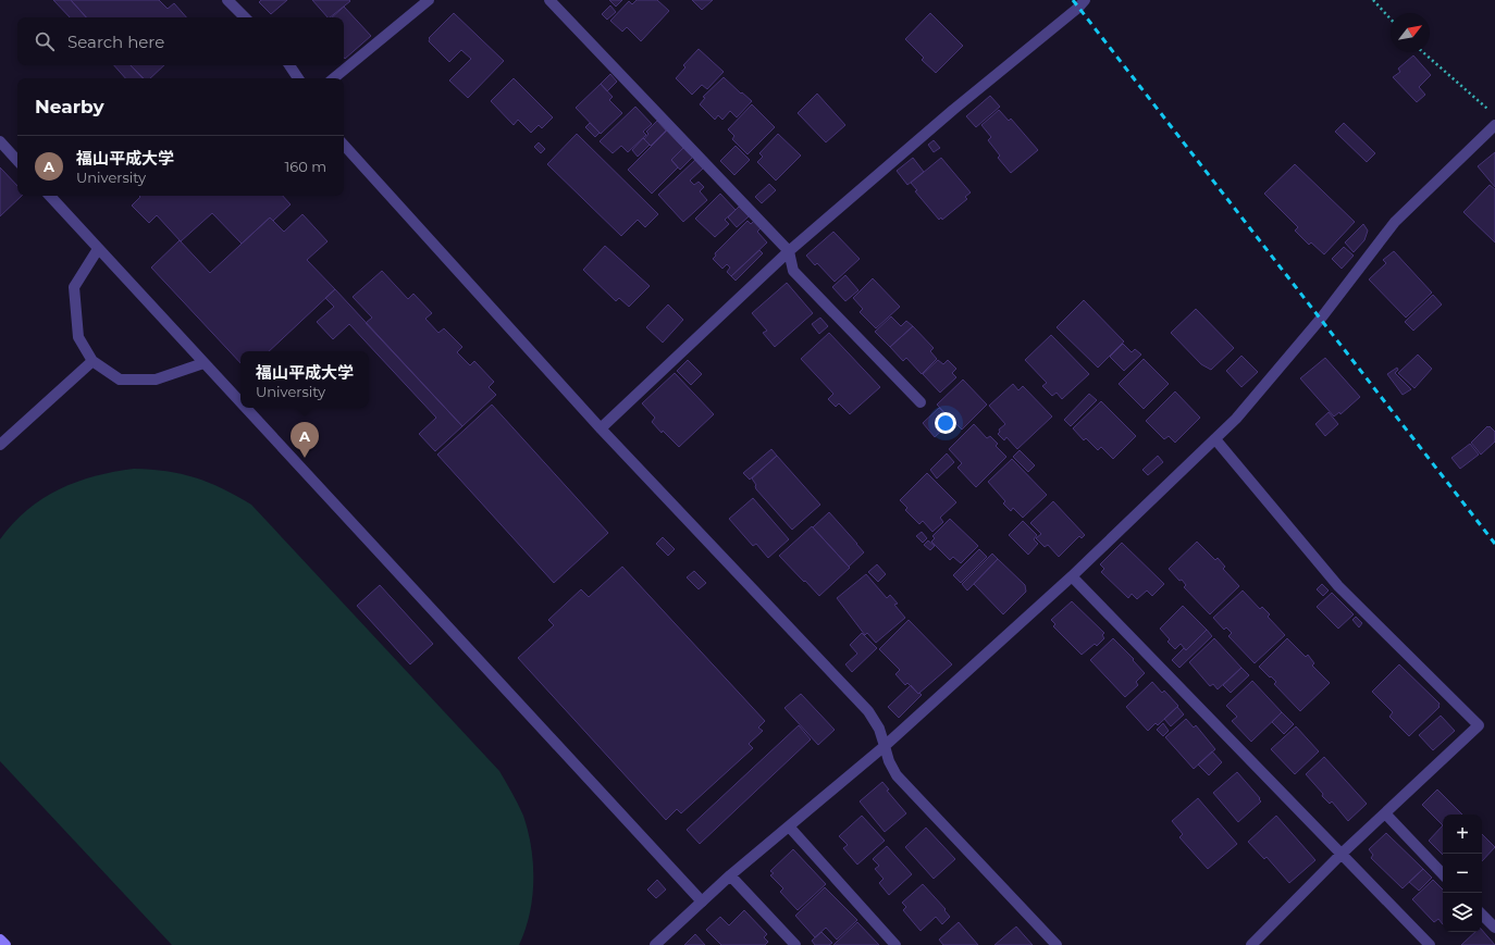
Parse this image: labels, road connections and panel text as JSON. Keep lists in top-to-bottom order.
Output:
{
  "north": "top right",
  "page": {
    "search": "Search here",
    "heading": "Nearby",
    "list": [
      {
        "mark": "A",
        "name": "福山平成大学",
        "note": "University",
        "value": "160 m"
      }
    ],
    "popup": ["福山平成大学", "University"],
    "pins": "A",
    "map_buttons": ["+", "−"]
  }
}
